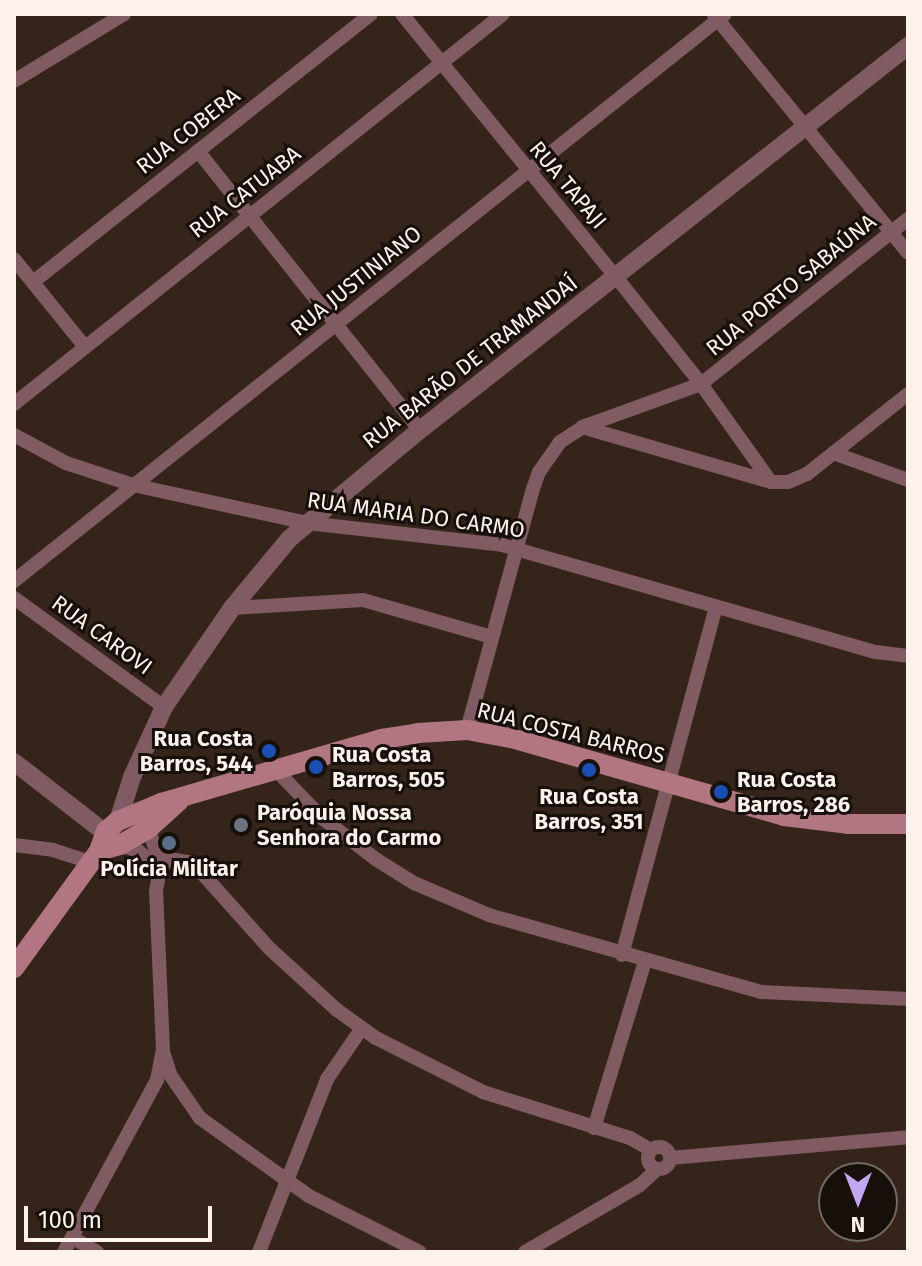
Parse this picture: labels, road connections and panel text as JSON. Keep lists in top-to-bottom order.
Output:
{
  "streets": {
    "main road": ["RUA COSTA BARROS"],
    "street": [
      "RUA COBERA",
      "RUA TAPAJI",
      "RUA CATUABA",
      "RUA JUSTINIANO",
      "RUA PORTO SABAÚNA",
      "RUA BARÃO DE TRAMANDAÍ",
      "RUA MARIA DO CARMO",
      "RUA CAROVI"
    ]
  },
  "crossings": [
    ["RUA TAPAJI", "RUA CATUABA"],
    ["RUA TAPAJI", "RUA JUSTINIANO"],
    ["RUA TAPAJI", "RUA PORTO SABAÚNA"],
    ["RUA TAPAJI", "RUA BARÃO DE TRAMANDAÍ"],
    ["RUA JUSTINIANO", "RUA MARIA DO CARMO"],
    ["RUA BARÃO DE TRAMANDAÍ", "RUA MARIA DO CARMO"],
    ["RUA BARÃO DE TRAMANDAÍ", "RUA CAROVI"]
  ],
  "places": [
    "Rua Costa Barros, 544",
    "Rua Costa Barros, 505",
    "Rua Costa Barros, 351",
    "Rua Costa Barros, 286",
    "Paróquia Nossa Senhora do Carmo",
    "Polícia Militar"
  ],
  "scale_bar": "100 m",
  "north": "bottom"
}
